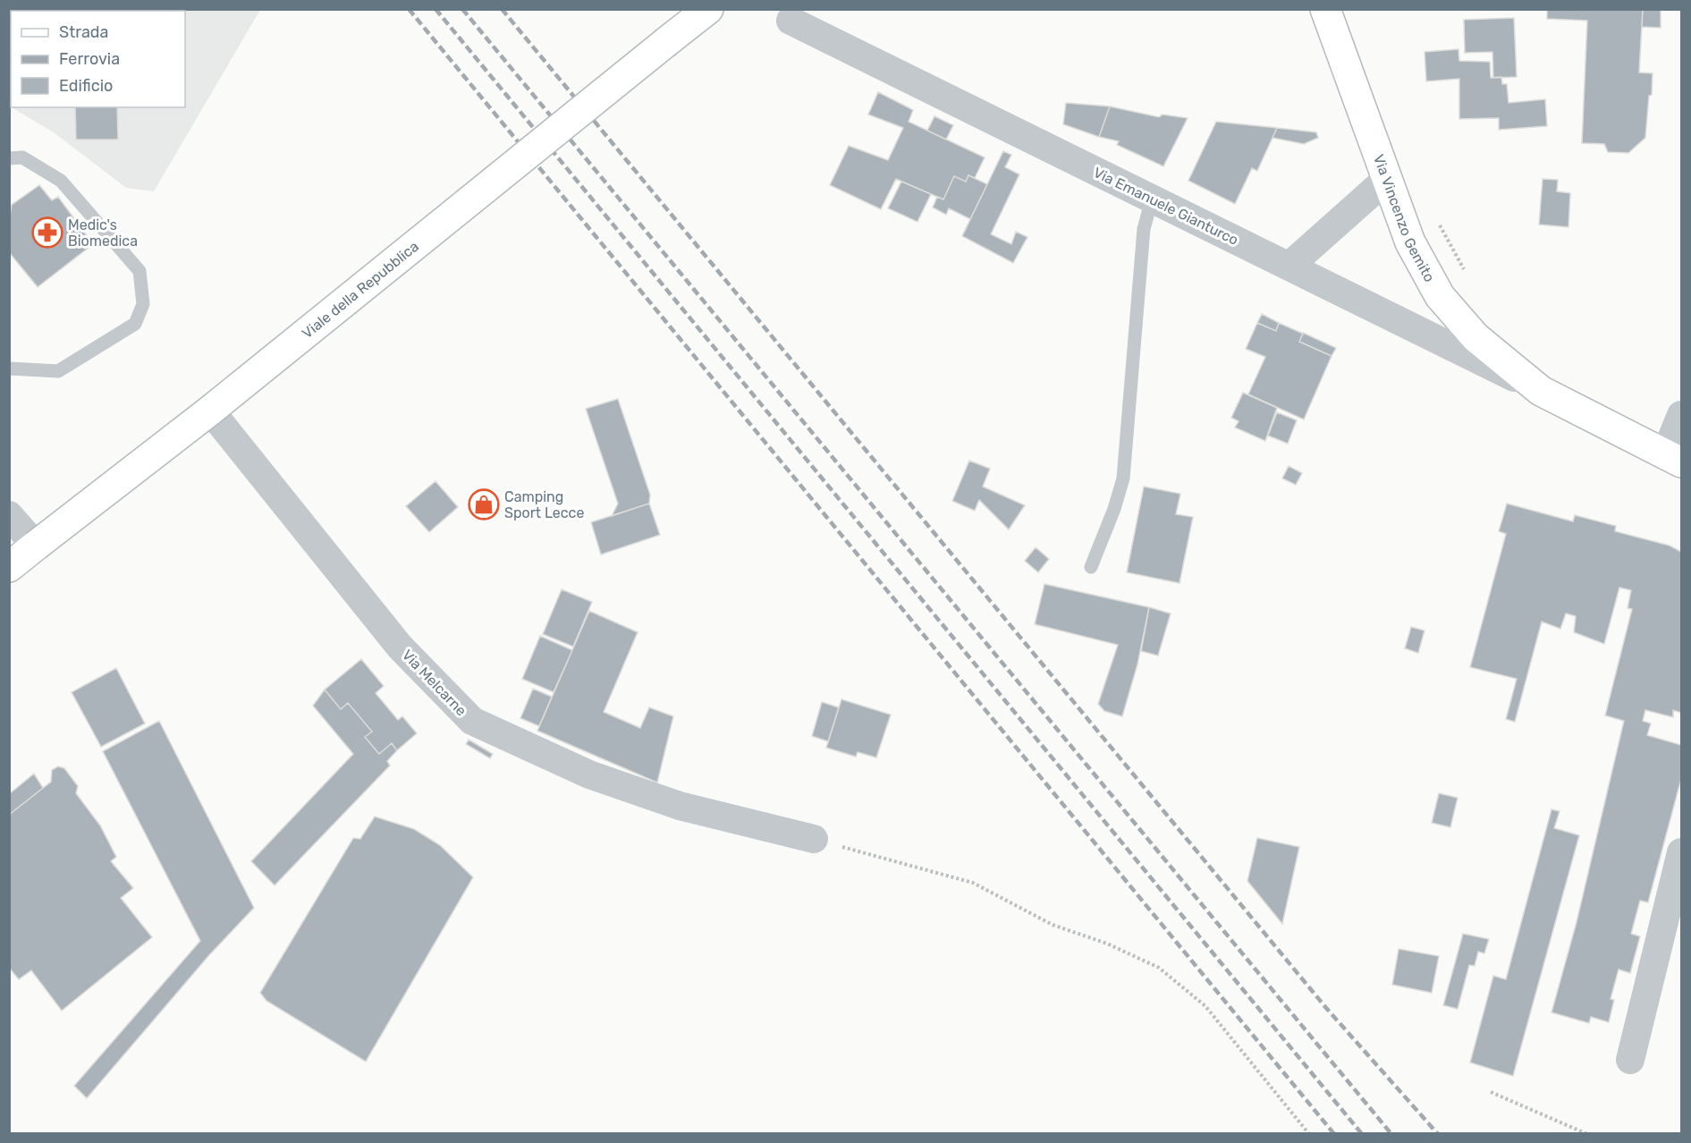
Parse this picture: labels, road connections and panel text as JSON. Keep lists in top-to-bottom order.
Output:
{
  "streets": {
    "main road": ["Via Vincenzo Gemito", "Viale della Repubblica"],
    "street": ["Via Emanuele Gianturco", "Via Melcarne"]
  },
  "crossings": [
    ["Via Emanuele Gianturco", "Via Vincenzo Gemito"],
    ["Viale della Repubblica", "Via Melcarne"]
  ],
  "places": {
    "pharmacy": ["Medic's Biomedica"],
    "shop": ["Camping Sport Lecce"]
  },
  "legend": ["Strada", "Ferrovia", "Edificio"]
}
